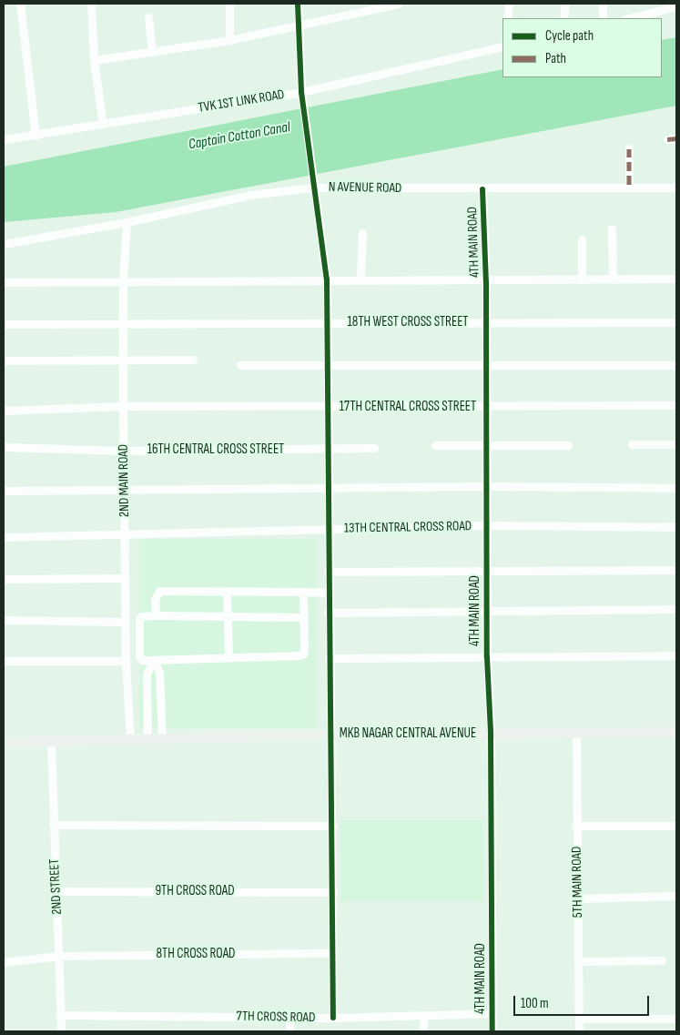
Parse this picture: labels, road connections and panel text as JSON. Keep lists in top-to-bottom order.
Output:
{
  "streets": {
    "main road": ["MKB NAGAR CENTRAL AVENUE"],
    "street": [
      "TVK 1ST LINK ROAD",
      "N AVENUE ROAD",
      "4TH MAIN ROAD",
      "18TH WEST CROSS STREET",
      "17TH CENTRAL CROSS STREET",
      "16TH CENTRAL CROSS STREET",
      "2ND MAIN ROAD",
      "13TH CENTRAL CROSS ROAD",
      "5TH MAIN ROAD",
      "2ND STREET",
      "9TH CROSS ROAD",
      "8TH CROSS ROAD",
      "7TH CROSS ROAD"
    ]
  },
  "crossings": [
    ["N AVENUE ROAD", "4TH MAIN ROAD"],
    ["N AVENUE ROAD", "2ND MAIN ROAD"],
    ["4TH MAIN ROAD", "18TH WEST CROSS STREET"],
    ["4TH MAIN ROAD", "17TH CENTRAL CROSS STREET"],
    ["4TH MAIN ROAD", "13TH CENTRAL CROSS ROAD"],
    ["4TH MAIN ROAD", "MKB NAGAR CENTRAL AVENUE"],
    ["4TH MAIN ROAD", "7TH CROSS ROAD"],
    ["18TH WEST CROSS STREET", "2ND MAIN ROAD"],
    ["17TH CENTRAL CROSS STREET", "2ND MAIN ROAD"],
    ["16TH CENTRAL CROSS STREET", "2ND MAIN ROAD"],
    ["2ND MAIN ROAD", "13TH CENTRAL CROSS ROAD"],
    ["2ND MAIN ROAD", "MKB NAGAR CENTRAL AVENUE"],
    ["MKB NAGAR CENTRAL AVENUE", "5TH MAIN ROAD"],
    ["MKB NAGAR CENTRAL AVENUE", "2ND STREET"],
    ["2ND STREET", "9TH CROSS ROAD"],
    ["2ND STREET", "8TH CROSS ROAD"],
    ["2ND STREET", "7TH CROSS ROAD"]
  ],
  "water": ["Captain Cotton Canal"],
  "legend": ["Cycle path", "Path"],
  "scale_bar": "100 m"
}
